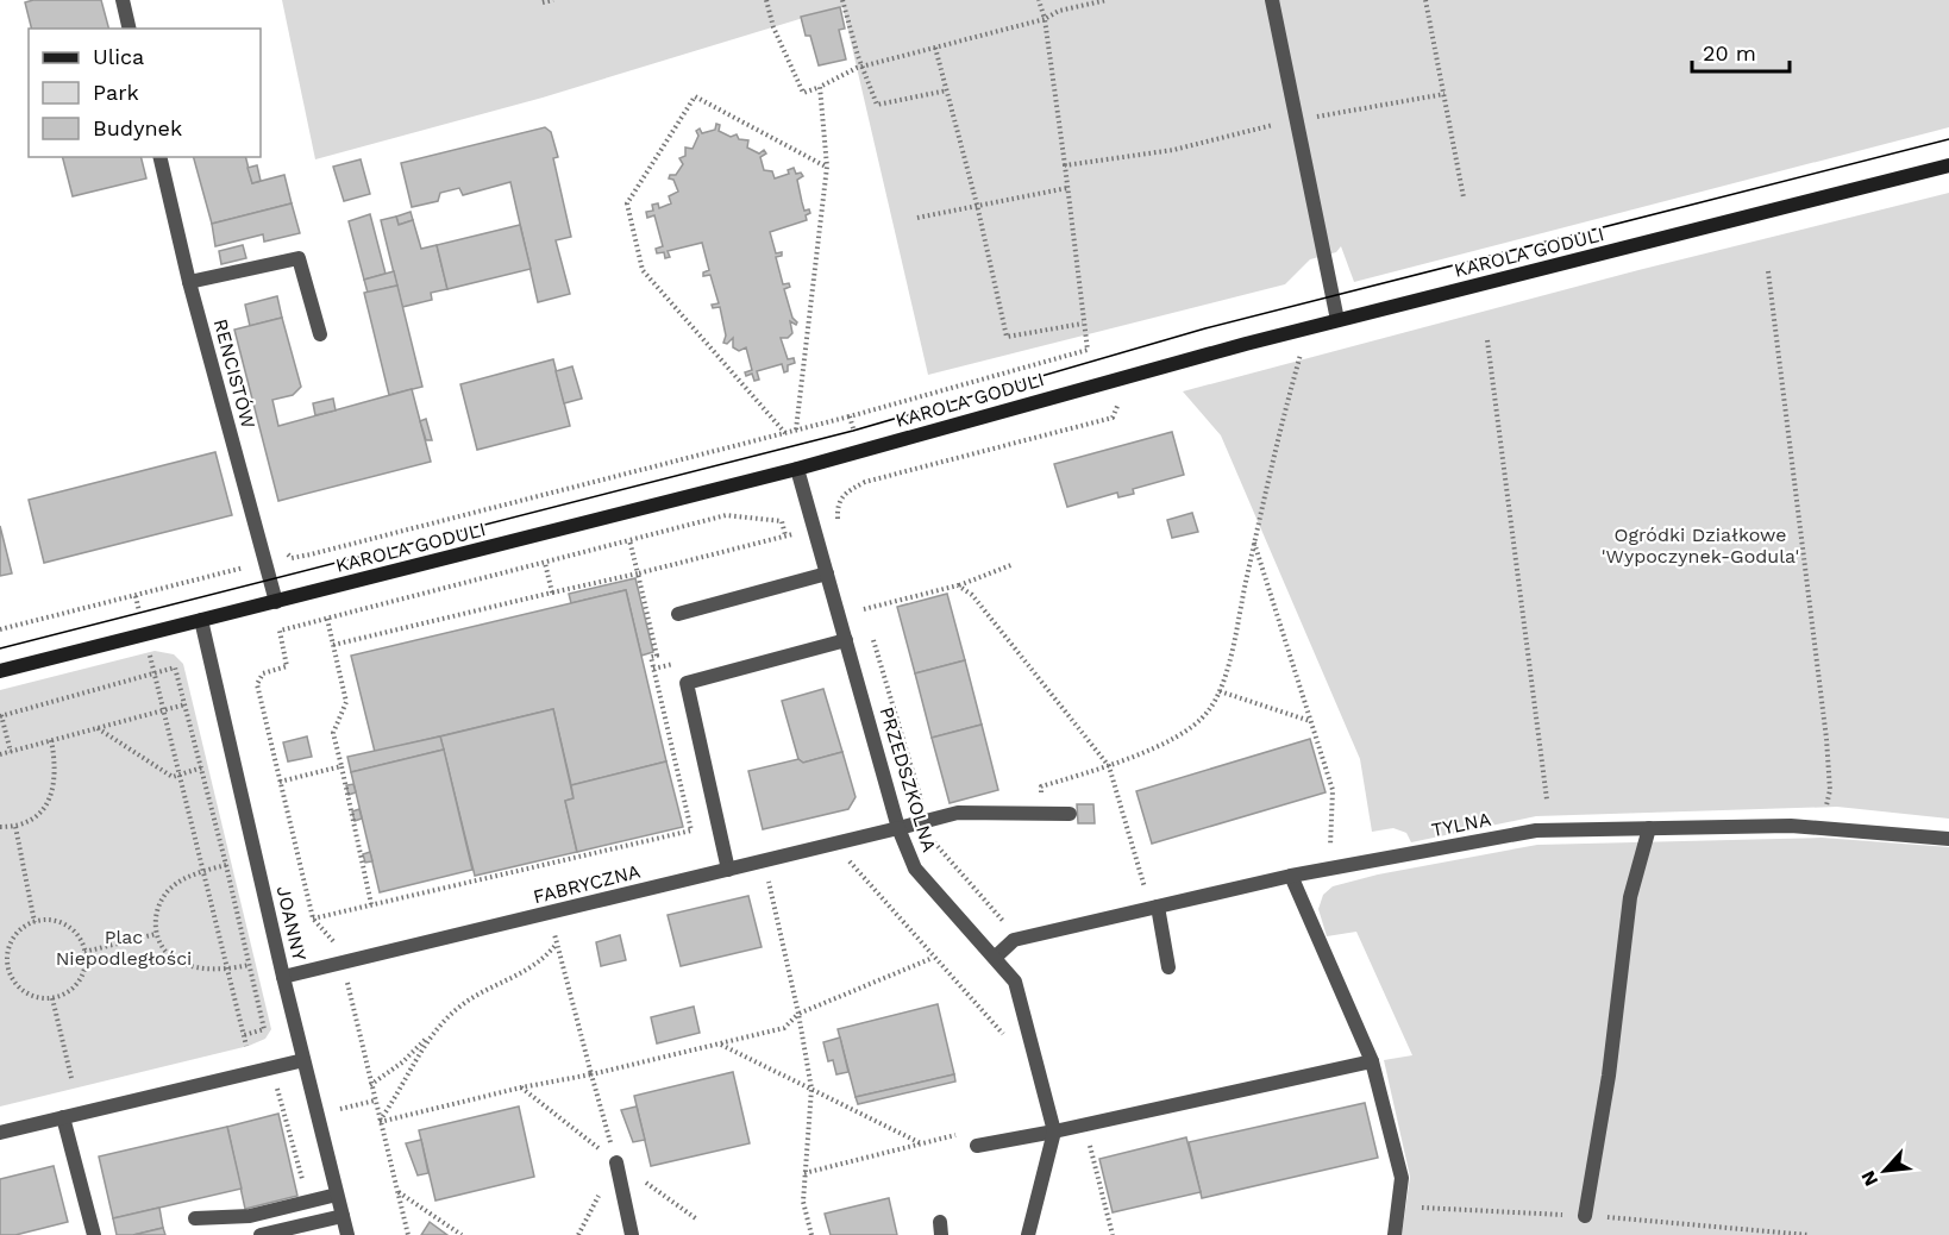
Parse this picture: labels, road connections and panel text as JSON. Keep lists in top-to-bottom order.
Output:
{
  "streets": {
    "main road": ["KAROLA GODULI"],
    "street": [
      "RENCISTÓW",
      "PRZEDSZKOLNA",
      "TYLNA",
      "FABRYCZNA",
      "JOANNY"
    ]
  },
  "crossings": [
    ["KAROLA GODULI", "RENCISTÓW"],
    ["KAROLA GODULI", "PRZEDSZKOLNA"],
    ["KAROLA GODULI", "JOANNY"],
    ["PRZEDSZKOLNA", "TYLNA"],
    ["PRZEDSZKOLNA", "FABRYCZNA"],
    ["FABRYCZNA", "JOANNY"]
  ],
  "parks": ["Ogródki Działkowe 'Wypoczynek-Godula'", "Plac Niepodległości"],
  "legend": ["Ulica", "Park", "Budynek"],
  "scale_bar": "20 m",
  "north": "bottom left"
}
